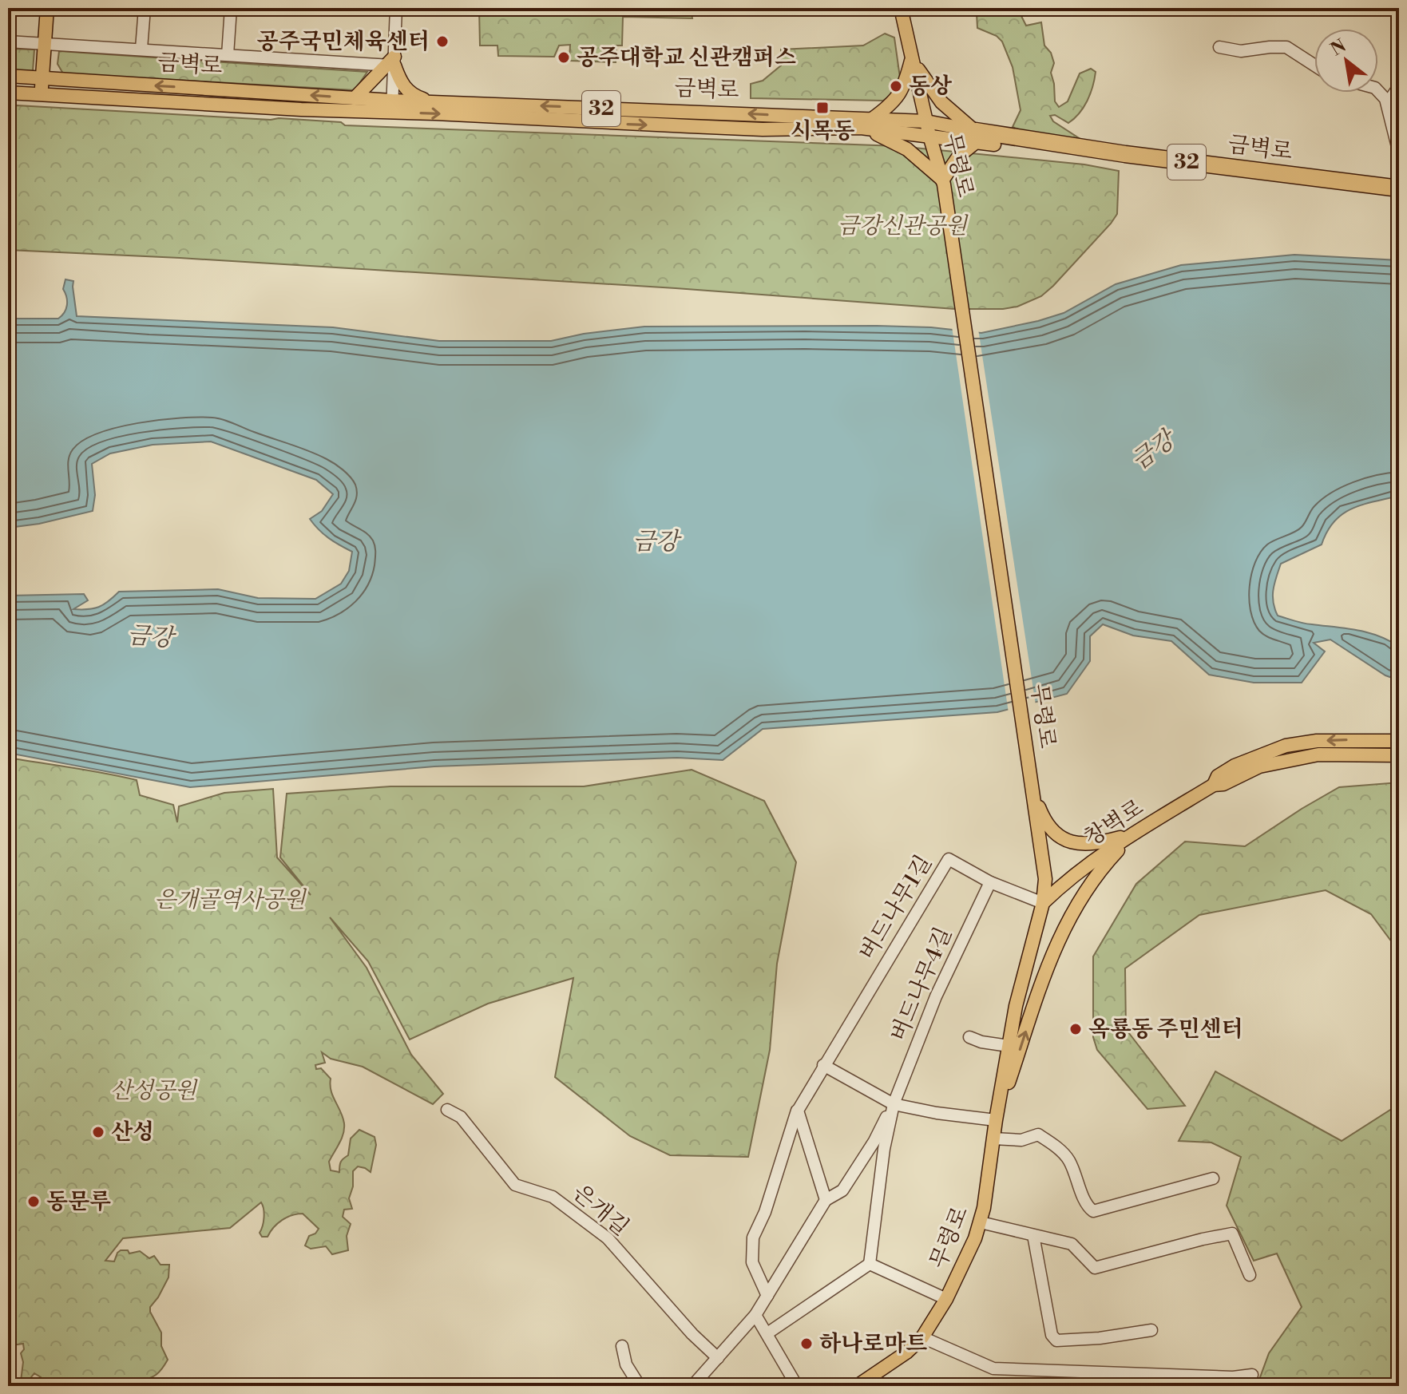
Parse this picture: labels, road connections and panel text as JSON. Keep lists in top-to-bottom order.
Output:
{
  "streets": {
    "highway": ["금벽로", "32"],
    "main road": ["무령로", "창벽로"],
    "street": ["버드나무1길", "버드나무4길", "은개길"]
  },
  "crossings": [
    ["금벽로", "무령로"],
    ["무령로", "창벽로"],
    ["무령로", "버드나무1길"],
    ["창벽로", "버드나무1길"],
    ["버드나무1길", "버드나무4길"]
  ],
  "water": ["금강"],
  "parks": ["금강신관공원", "은개골역사공원", "산성공원"],
  "places": {
    "other": [
      "공주국민체육센터",
      "공주대학교 신관캠퍼스",
      "동상",
      "옥룡동 주민센터",
      "산성",
      "동문루",
      "하나로마트"
    ],
    "transit": ["시목동"]
  },
  "north": "top left"
}
